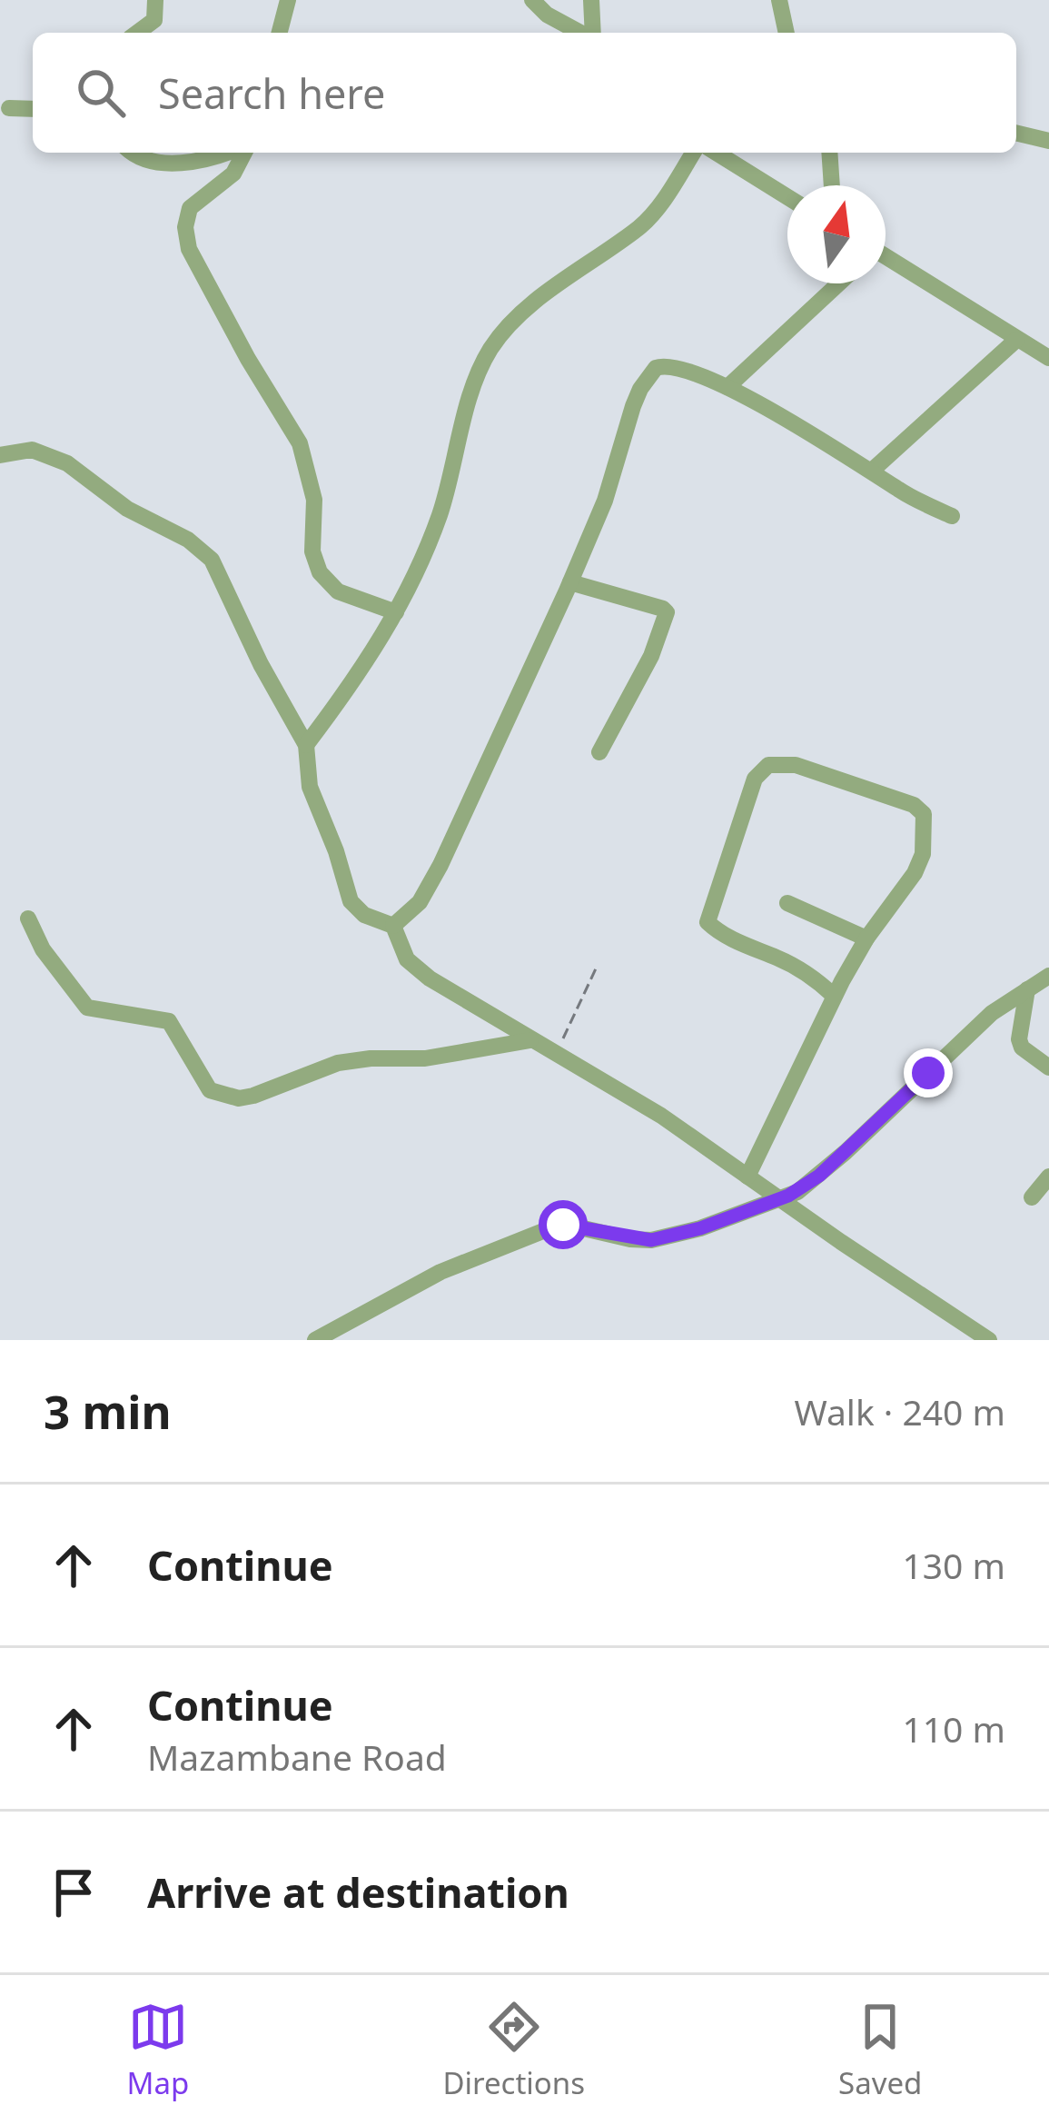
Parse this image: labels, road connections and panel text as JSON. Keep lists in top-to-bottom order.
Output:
{
  "north": "top",
  "page": {
    "search": "Search here",
    "heading": ["3 min", "Walk · 240 m"],
    "list": [
      ["Continue", "130 m"],
      ["Continue", "Mazambane Road", "110 m"],
      "Arrive at destination"
    ],
    "nav": ["Map", "Directions", "Saved"]
  }
}
